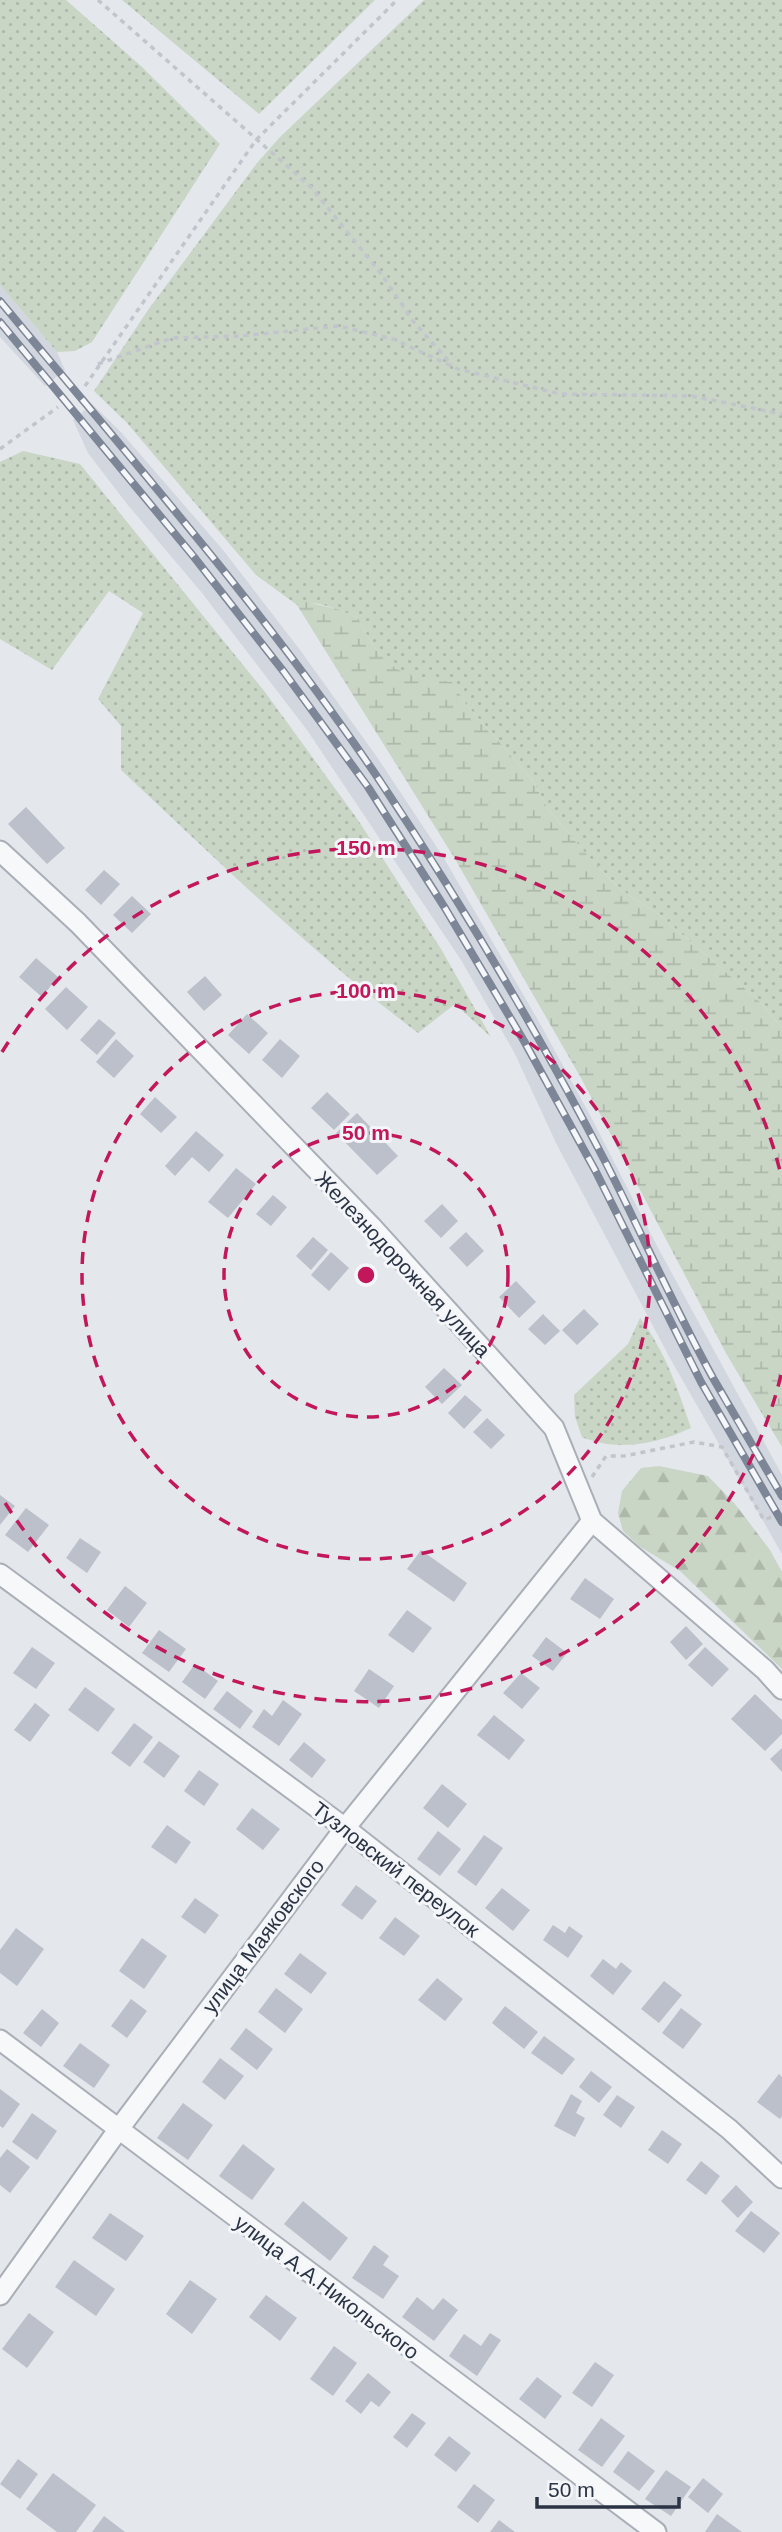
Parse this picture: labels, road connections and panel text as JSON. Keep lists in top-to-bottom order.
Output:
{
  "streets": {
    "street": [
      "Железнодорожная улица",
      "Тузловский переулок",
      "улица Маяковского",
      "улица А.А.Никольского"
    ]
  },
  "crossings": [
    ["Железнодорожная улица", "улица Маяковского"],
    ["Тузловский переулок", "улица Маяковского"],
    ["улица Маяковского", "улица А.А.Никольского"]
  ],
  "scale_bar": "50 m",
  "rings": ["150 m", "100 m", "50 m"]
}
